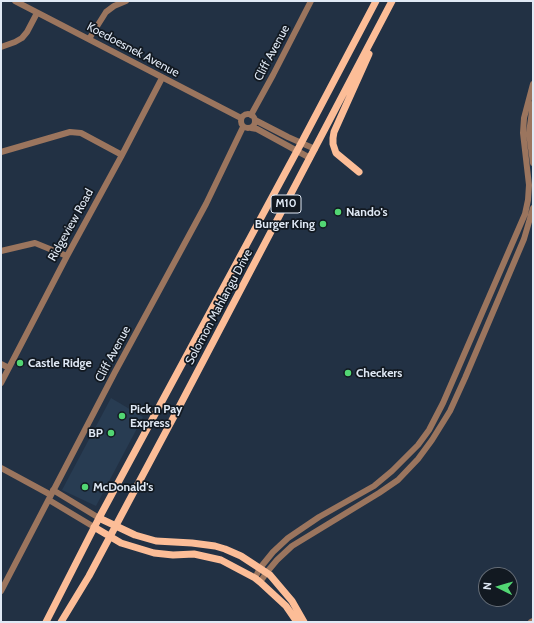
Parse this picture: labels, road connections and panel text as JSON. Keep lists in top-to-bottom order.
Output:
{
  "streets": {
    "main road": ["M10", "Solomon Mahlangu Drive"],
    "street": ["Koedoesnek Avenue", "Cliff Avenue", "Ridgeview Road"]
  },
  "crossings": [
    ["Koedoesnek Avenue", "Cliff Avenue"],
    ["Koedoesnek Avenue", "Ridgeview Road"]
  ],
  "places": [
    "Nando's",
    "Burger King",
    "Castle Ridge",
    "Checkers",
    "Pick n Pay Express",
    "BP",
    "McDonald's"
  ],
  "north": "left"
}
